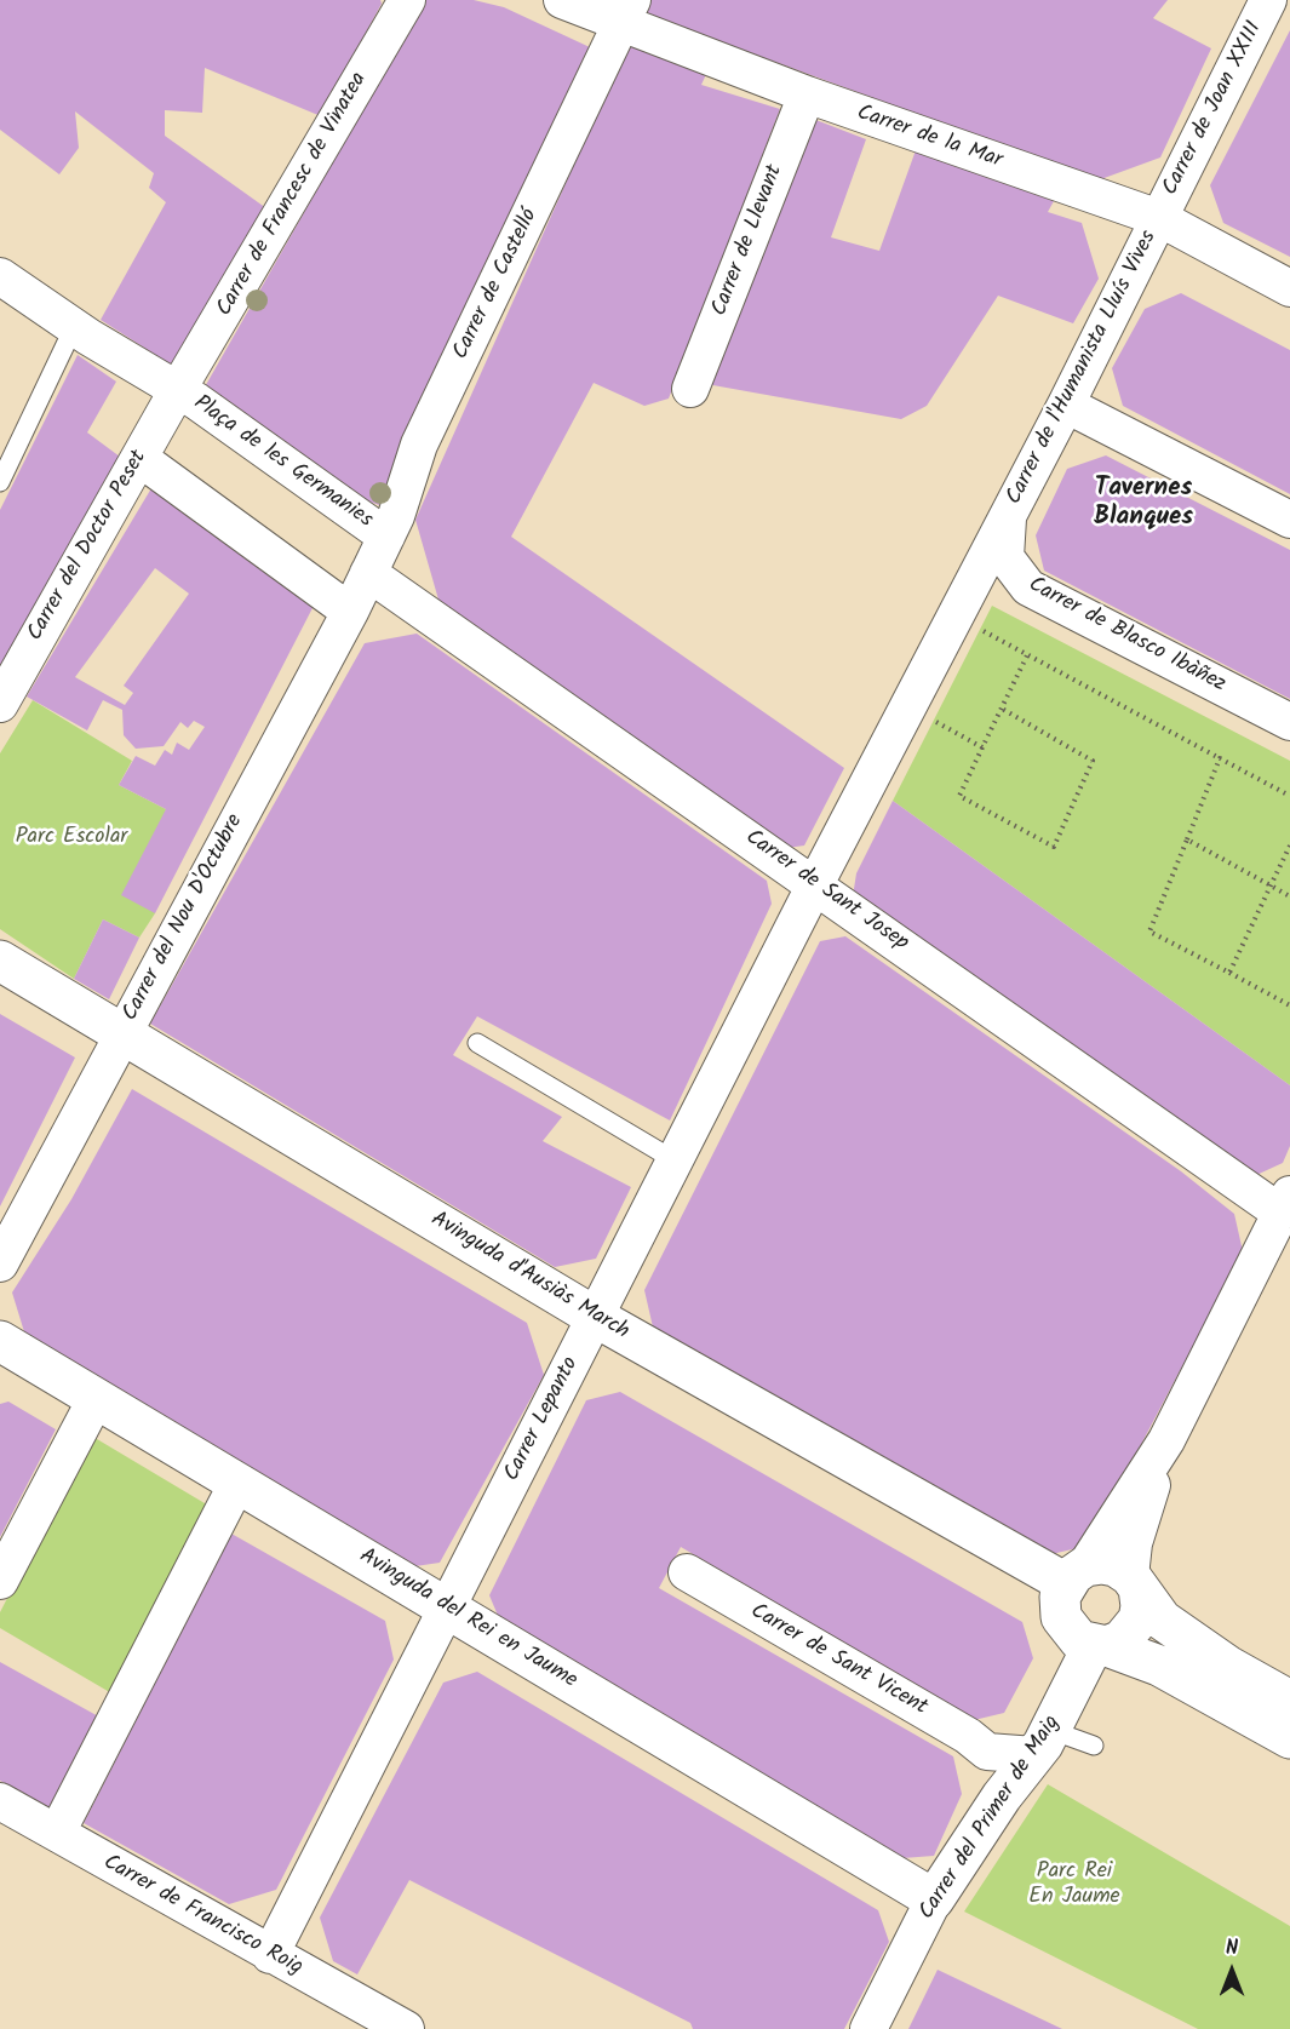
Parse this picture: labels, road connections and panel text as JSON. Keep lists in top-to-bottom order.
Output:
{
  "streets": {
    "street": [
      "Carrer de Joan XXIII",
      "Carrer de la Mar",
      "Carrer de Francesc de Vinatea",
      "Carrer de Llevant",
      "Carrer de Castelló",
      "Carrer de l'Humanista Lluís Vives",
      "Plaça de les Germanies",
      "Carrer del Doctor Peset",
      "Carrer de Blasco Ibàñez",
      "Carrer de Sant Josep",
      "Carrer del Nou D'Octubre",
      "Avinguda d'Ausiàs March",
      "Carrer Lepanto",
      "Avinguda del Rei en Jaume",
      "Carrer de Sant Vicent",
      "Carrer del Primer de Maig",
      "Carrer de Francisco Roig"
    ]
  },
  "crossings": [
    ["Carrer de Joan XXIII", "Carrer de la Mar"],
    ["Carrer de Joan XXIII", "Carrer de l'Humanista Lluís Vives"],
    ["Carrer de la Mar", "Carrer de Llevant"],
    ["Carrer de la Mar", "Carrer de Castelló"],
    ["Carrer de la Mar", "Carrer de l'Humanista Lluís Vives"],
    ["Carrer de Francesc de Vinatea", "Plaça de les Germanies"],
    ["Carrer de Francesc de Vinatea", "Carrer del Doctor Peset"],
    ["Carrer de Castelló", "Plaça de les Germanies"],
    ["Carrer de Castelló", "Carrer de Sant Josep"],
    ["Carrer de Castelló", "Carrer del Nou D'Octubre"],
    ["Carrer de l'Humanista Lluís Vives", "Carrer de Blasco Ibàñez"],
    ["Carrer de l'Humanista Lluís Vives", "Carrer Lepanto"],
    ["Plaça de les Germanies", "Carrer del Doctor Peset"],
    ["Carrer de Sant Josep", "Carrer del Nou D'Octubre"],
    ["Carrer de Sant Josep", "Carrer Lepanto"],
    ["Carrer del Nou D'Octubre", "Avinguda d'Ausiàs March"],
    ["Avinguda d'Ausiàs March", "Carrer Lepanto"],
    ["Avinguda d'Ausiàs March", "Carrer del Primer de Maig"],
    ["Carrer Lepanto", "Avinguda del Rei en Jaume"],
    ["Carrer Lepanto", "Carrer de Francisco Roig"],
    ["Avinguda del Rei en Jaume", "Carrer del Primer de Maig"]
  ],
  "districts": ["Tavernes Blanques"],
  "parks": ["Parc Escolar", "Parc Rei En Jaume"],
  "north": "top"
}
